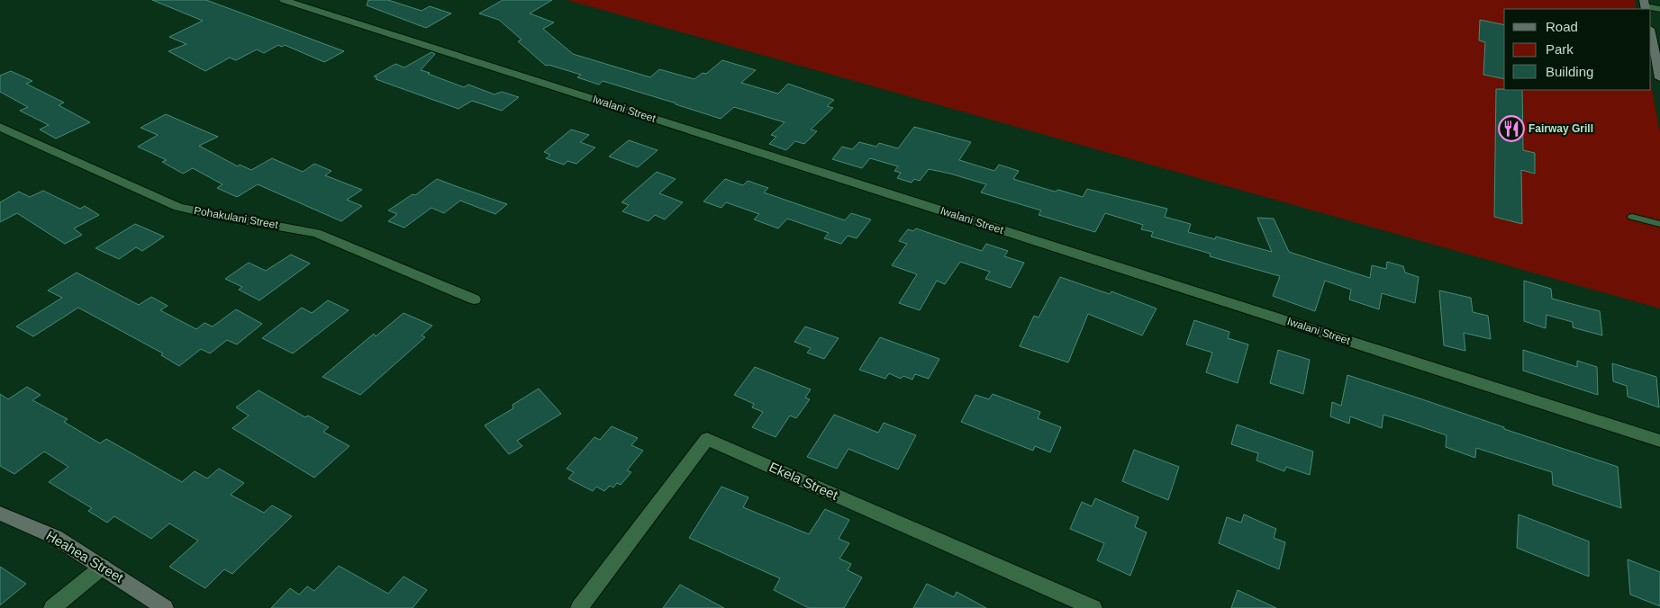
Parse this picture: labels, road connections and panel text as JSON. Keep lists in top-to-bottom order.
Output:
{
  "streets": {
    "street": [
      "Iwalani Street",
      "Pohakulani Street",
      "Ekela Street",
      "Heahea Street"
    ]
  },
  "places": {
    "restaurant": ["Fairway Grill"]
  },
  "legend": ["Road", "Park", "Building"]
}
